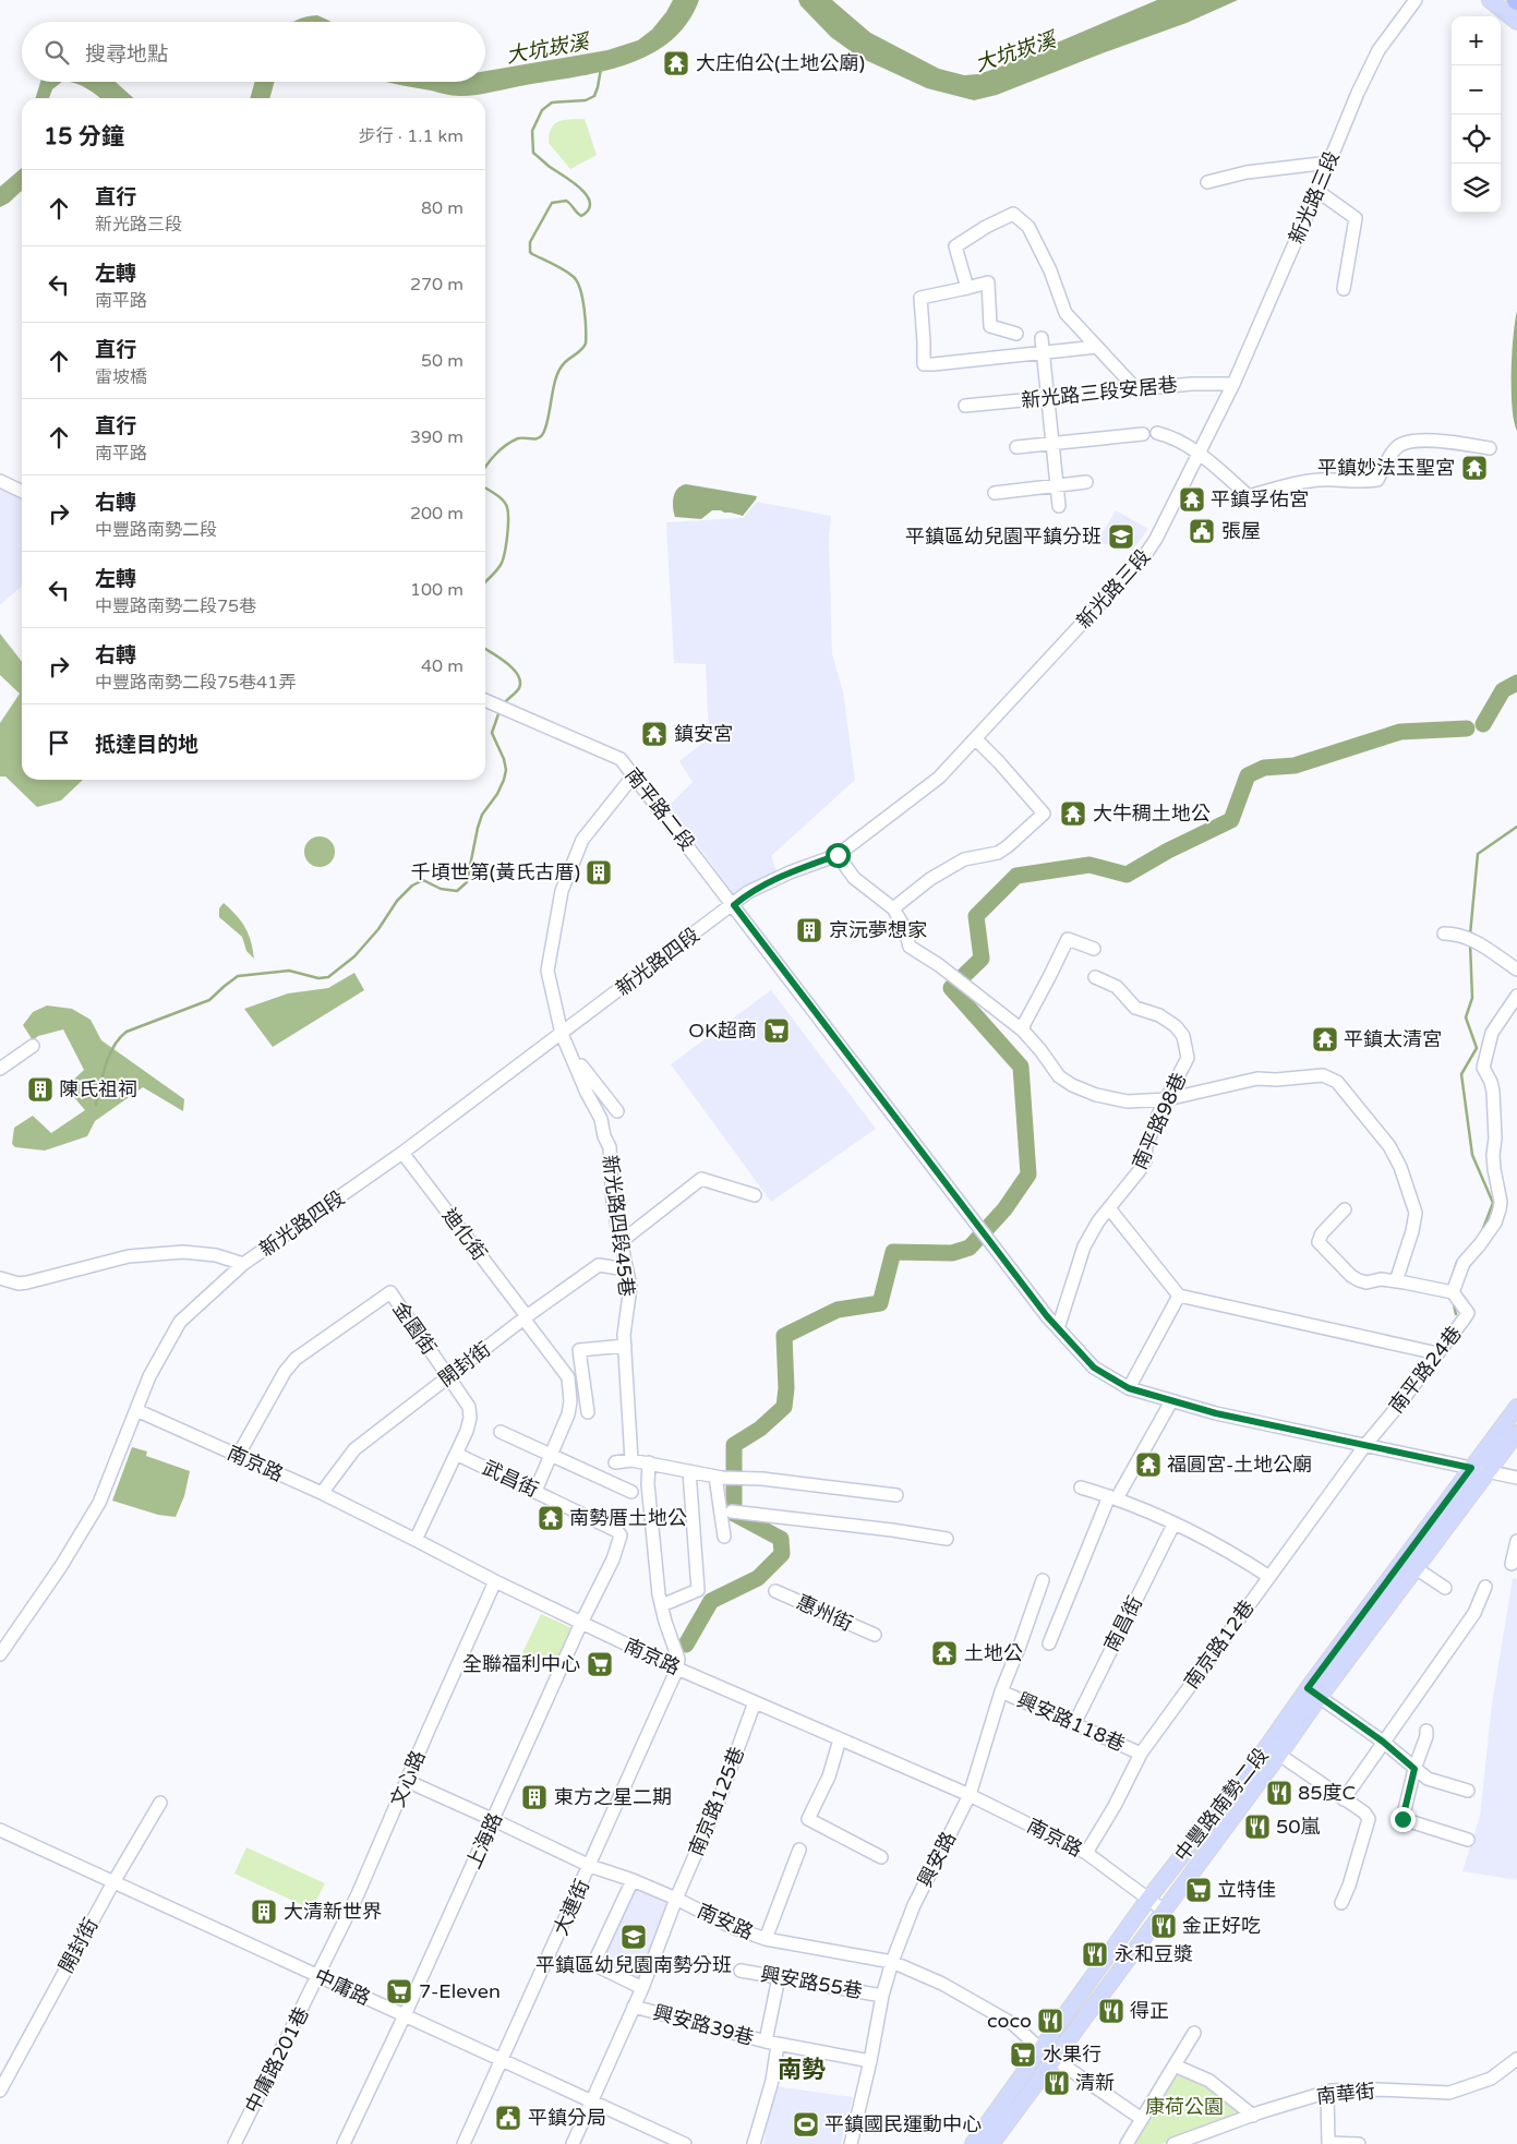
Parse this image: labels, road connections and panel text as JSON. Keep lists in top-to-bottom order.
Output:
{
  "streets": {
    "main road": ["中豐路南勢二段"],
    "street": [
      "新光路三段",
      "新光路三段安居巷",
      "南平路二段",
      "新光路四段",
      "南平路98巷",
      "新光路四段45巷",
      "迪化街",
      "金園街",
      "開封街",
      "南平路24巷",
      "南京路",
      "武昌街",
      "惠州街",
      "南昌街",
      "南京路12巷",
      "興安路118巷",
      "文心路",
      "南京路125巷",
      "上海路",
      "興安路",
      "大連街",
      "南安路",
      "興安路55巷",
      "中庸路",
      "興安路39巷",
      "中庸路201巷",
      "南華街"
    ]
  },
  "crossings": [
    ["新光路三段", "新光路三段安居巷"],
    ["新光路三段", "南平路二段"],
    ["新光路三段", "新光路四段"],
    ["南平路二段", "新光路四段"],
    ["南平路二段", "南平路98巷"],
    ["南平路二段", "新光路四段45巷"],
    ["南平路二段", "南平路24巷"],
    ["南平路二段", "南京路12巷"],
    ["南平路二段", "中豐路南勢二段"],
    ["新光路四段", "新光路四段45巷"],
    ["新光路四段", "迪化街"],
    ["新光路四段", "南京路"],
    ["新光路四段45巷", "開封街"],
    ["迪化街", "開封街"],
    ["迪化街", "武昌街"],
    ["金園街", "開封街"],
    ["金園街", "南京路"],
    ["金園街", "武昌街"],
    ["開封街", "南京路"],
    ["開封街", "中庸路"],
    ["南平路24巷", "南京路12巷"],
    ["南京路", "南京路12巷"],
    ["南京路", "文心路"],
    ["南京路", "南京路125巷"],
    ["南京路", "中豐路南勢二段"],
    ["南京路", "上海路"],
    ["南京路", "興安路"],
    ["南京路", "大連街"],
    ["武昌街", "上海路"],
    ["南昌街", "興安路118巷"],
    ["南京路12巷", "興安路118巷"],
    ["興安路118巷", "興安路"],
    ["文心路", "南安路"],
    ["文心路", "中庸路"],
    ["文心路", "中庸路201巷"],
    ["南京路125巷", "南安路"],
    ["南京路125巷", "中庸路"],
    ["南京路125巷", "興安路39巷"],
    ["中豐路南勢二段", "南安路"],
    ["上海路", "南安路"],
    ["上海路", "中庸路"],
    ["興安路", "南安路"],
    ["興安路", "興安路55巷"],
    ["興安路", "興安路39巷"],
    ["大連街", "南安路"],
    ["大連街", "中庸路"],
    ["中庸路", "中庸路201巷"]
  ],
  "districts": ["南勢"],
  "water": ["大坑崁溪"],
  "parks": ["康荷公園"],
  "places": {
    "temple": [
      "大庄伯公(土地公廟)",
      "平鎮妙法玉聖宮",
      "平鎮孚佑宮",
      "鎮安宮",
      "大牛稠土地公",
      "平鎮太清宮",
      "福圓宮-土地公廟",
      "南勢厝土地公",
      "土地公"
    ],
    "public building": ["張屋", "平鎮分局"],
    "school or university": ["平鎮區幼兒園平鎮分班", "平鎮區幼兒園南勢分班"],
    "building": [
      "千頃世第(黃氏古厝)",
      "京沅夢想家",
      "陳氏祖祠",
      "東方之星二期",
      "大清新世界"
    ],
    "supermarket": [
      "OK超商",
      "全聯福利中心",
      "立特佳",
      "7-Eleven",
      "水果行"
    ],
    "restaurant": [
      "85度C",
      "50嵐",
      "金正好吃",
      "永和豆漿",
      "得正",
      "coco",
      "清新"
    ],
    "sports": ["平鎮國民運動中心"]
  },
  "page": {
    "map_buttons": ["+", "−"],
    "search": "搜尋地點",
    "heading": ["15 分鐘", "步行 · 1.1 km"],
    "list": [
      ["直行", "新光路三段", "80 m"],
      ["左轉", "南平路", "270 m"],
      ["直行", "雷坡橋", "50 m"],
      ["直行", "南平路", "390 m"],
      ["右轉", "中豐路南勢二段", "200 m"],
      ["左轉", "中豐路南勢二段75巷", "100 m"],
      ["右轉", "中豐路南勢二段75巷41弄", "40 m"],
      "抵達目的地"
    ]
  }
}
